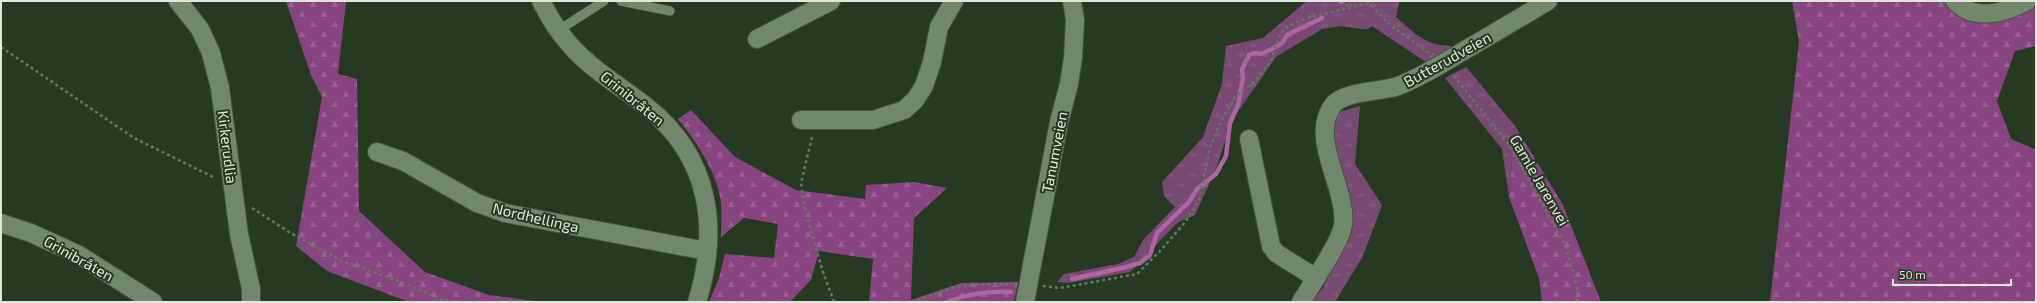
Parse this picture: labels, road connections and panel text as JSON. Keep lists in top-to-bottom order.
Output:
{
  "streets": {
    "street": [
      "Butterudveien",
      "Grinibråten",
      "Kirkerudlia",
      "Tanumveien",
      "Nordhellinga"
    ],
    "path": ["Gamle Jarenvei"]
  },
  "crossings": [
    ["Butterudveien", "Gamle Jarenvei"],
    ["Grinibråten", "Nordhellinga"]
  ],
  "scale_bar": "50 m"
}
